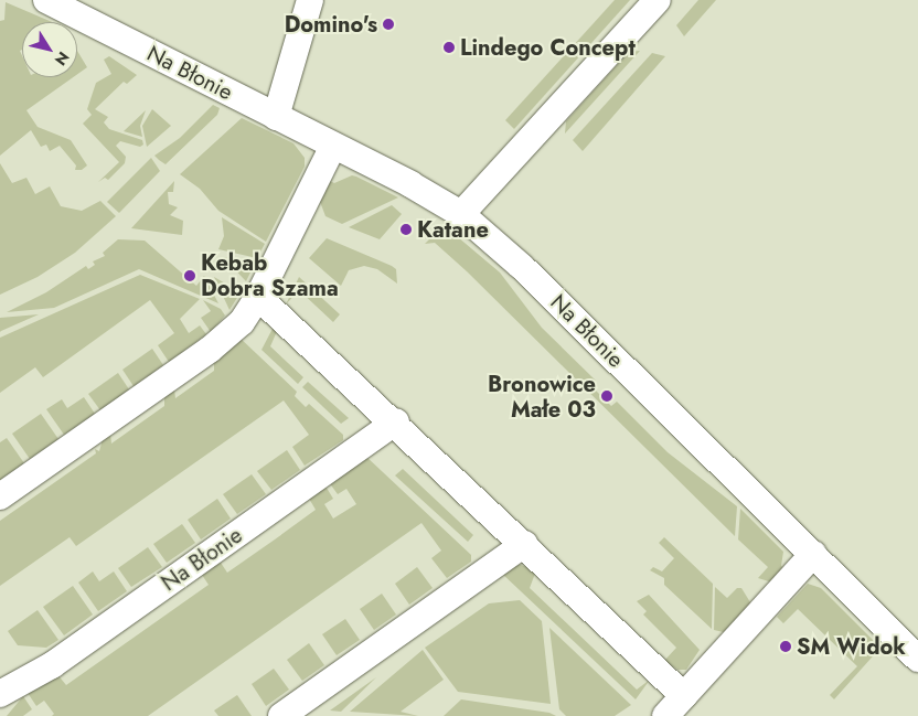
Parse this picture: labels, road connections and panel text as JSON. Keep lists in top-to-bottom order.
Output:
{
  "streets": {
    "street": ["Na Błonie"]
  },
  "places": [
    "Domino's",
    "Lindego Concept",
    "Katane",
    "Kebab Dobra Szama",
    "Bronowice Małe 03",
    "SM Widok"
  ],
  "north": "bottom right"
}
